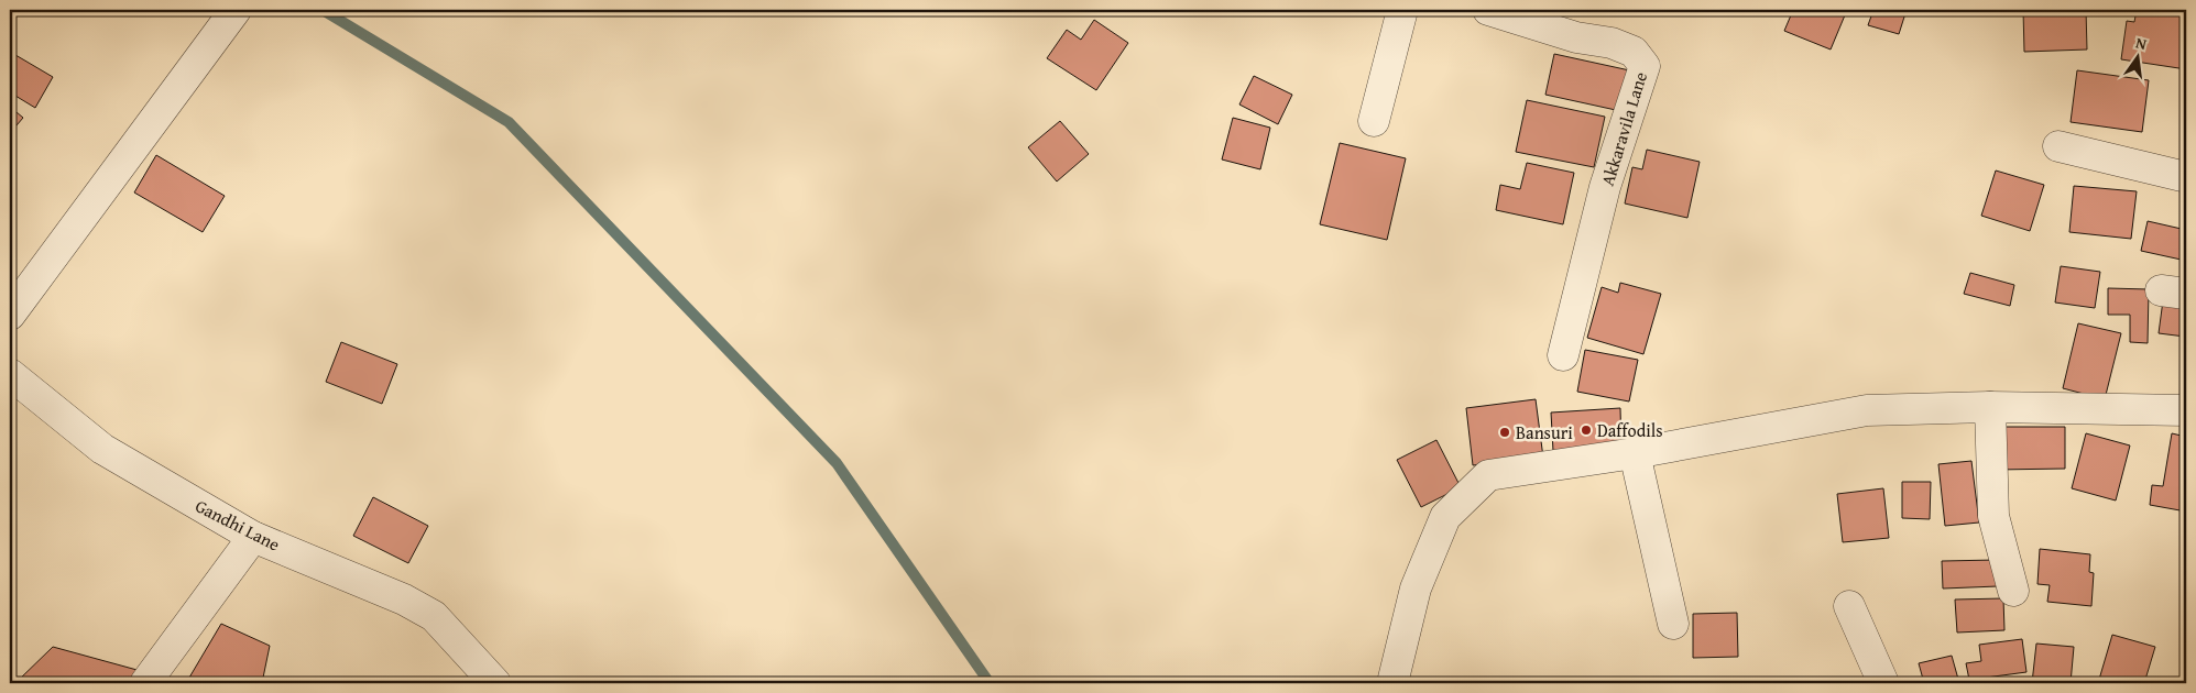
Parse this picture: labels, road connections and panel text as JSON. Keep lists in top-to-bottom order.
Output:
{
  "streets": {
    "street": ["Akkaravila Lane", "Gandhi Lane"]
  },
  "places": ["Daffodils", "Bansuri"],
  "north": "top"
}
